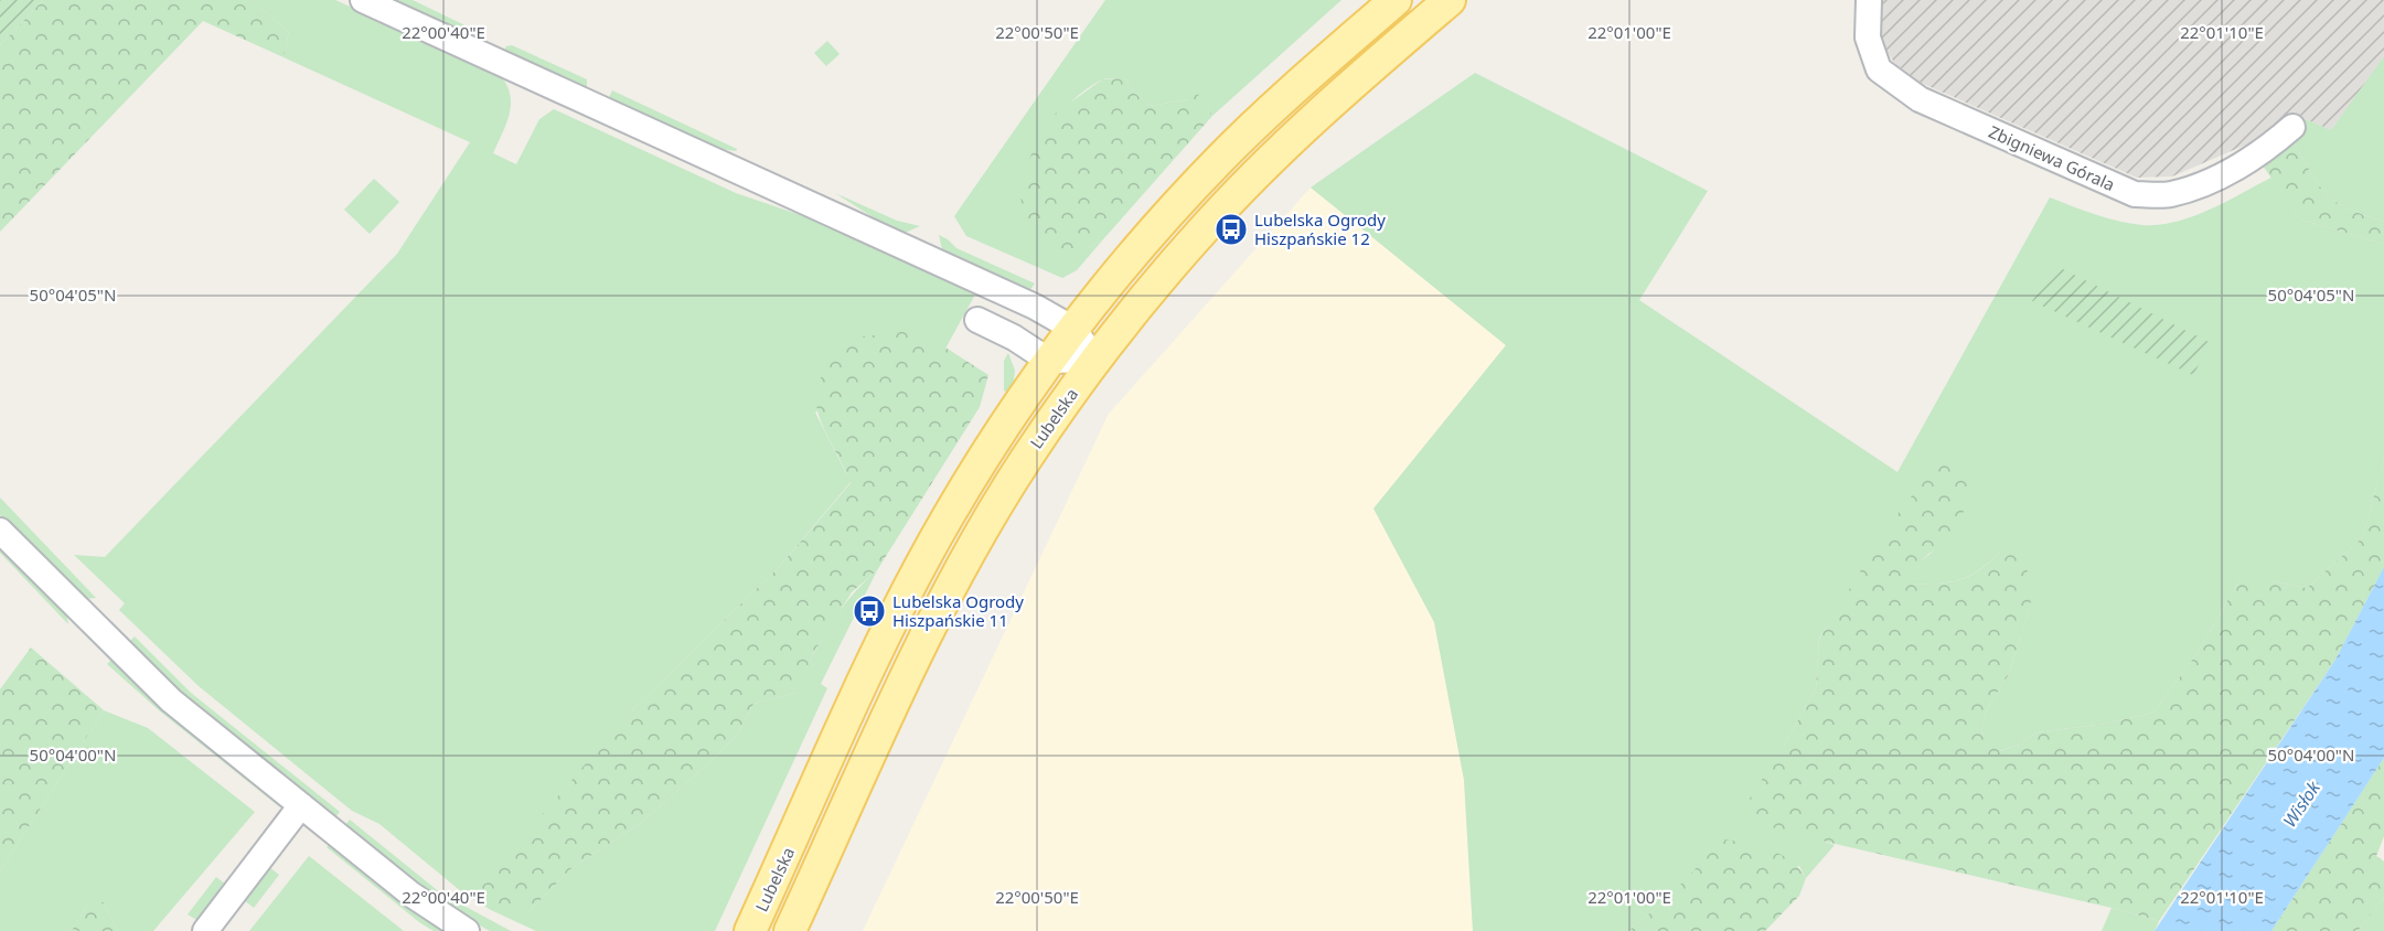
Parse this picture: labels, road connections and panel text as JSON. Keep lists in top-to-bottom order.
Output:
{
  "streets": {
    "main road": ["Lubelska"],
    "street": ["Zbigniewa Górala"]
  },
  "water": ["Wisłok"],
  "places": {
    "bus stop": ["Lubelska Ogrody Hiszpańskie 12", "Lubelska Ogrody Hiszpańskie 11"]
  },
  "coordinates": [
    "22°00'40\"E",
    "22°00'50\"E",
    "22°01'00\"E",
    "22°01'10\"E",
    "50°04'05\"N",
    "50°04'00\"N"
  ]
}
